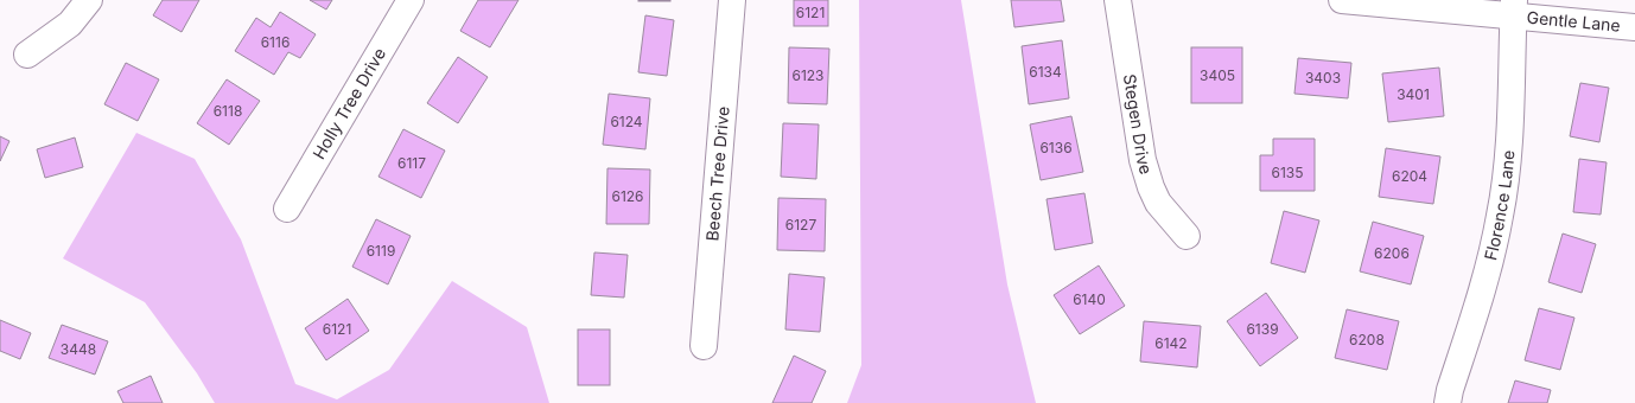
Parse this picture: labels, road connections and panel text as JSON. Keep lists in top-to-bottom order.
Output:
{
  "streets": {
    "street": [
      "Gentle Lane",
      "Holly Tree Drive",
      "Stegen Drive",
      "Beech Tree Drive",
      "Florence Lane"
    ]
  },
  "crossings": [
    ["Gentle Lane", "Florence Lane"]
  ],
  "house_numbers": [
    "6121",
    "6116",
    "6134",
    "6123",
    "3405",
    "3403",
    "3401",
    "6118",
    "6124",
    "6136",
    "6117",
    "6135",
    "6204",
    "6126",
    "6127",
    "6119",
    "6206",
    "6140",
    "6121",
    "6139",
    "6208",
    "6142",
    "3448"
  ]
}
